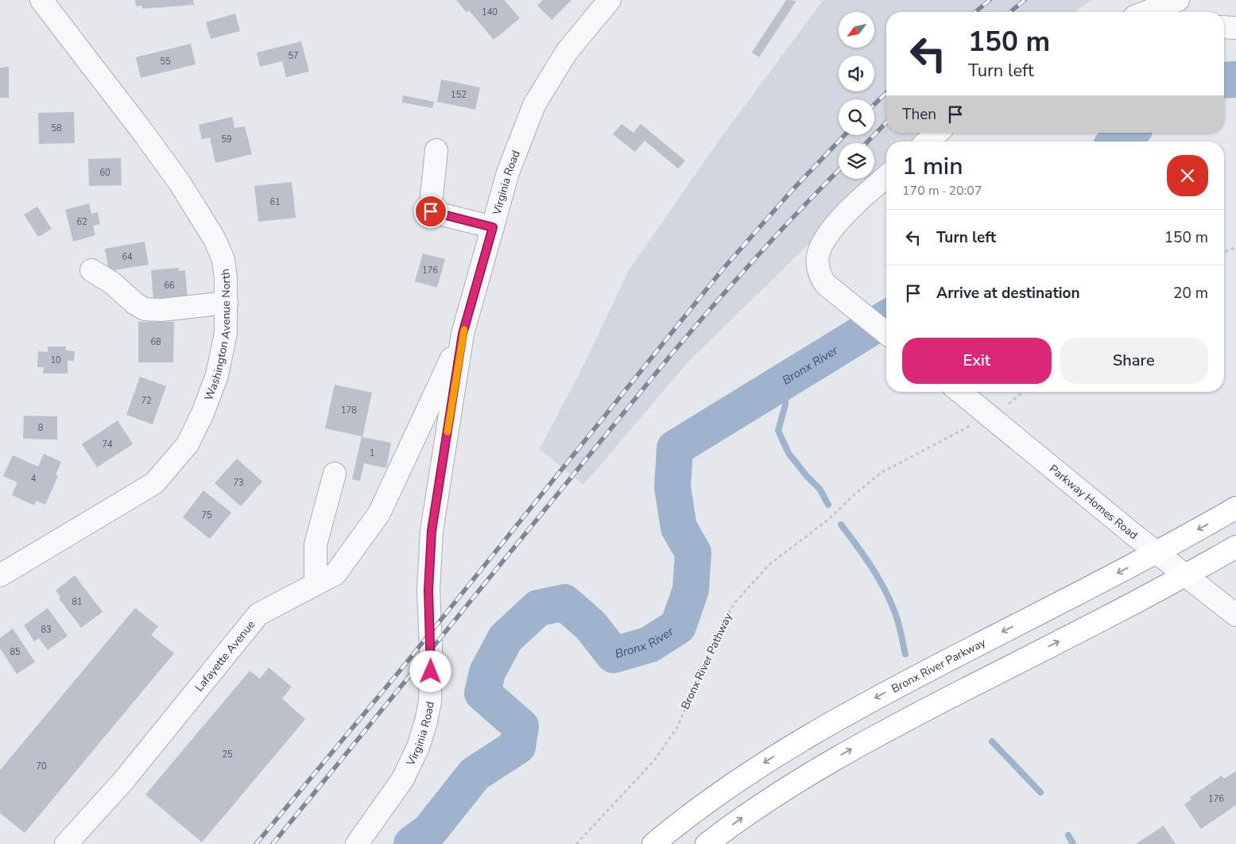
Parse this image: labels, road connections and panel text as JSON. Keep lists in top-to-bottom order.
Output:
{
  "streets": {
    "highway": ["Bronx River Parkway"],
    "street": [
      "Virginia Road",
      "Washington Avenue North",
      "Parkway Homes Road",
      "Lafayette Avenue"
    ],
    "path": ["Bronx River Pathway"]
  },
  "crossings": [
    ["Virginia Road", "Lafayette Avenue"],
    ["Parkway Homes Road", "Bronx River Parkway"]
  ],
  "water": ["Bronx River"],
  "house_numbers": [
    "140",
    "57",
    "55",
    "152",
    "58",
    "59",
    "60",
    "61",
    "62",
    "64",
    "176",
    "66",
    "68",
    "10",
    "72",
    "178",
    "8",
    "74",
    "1",
    "4",
    "73",
    "75",
    "81",
    "83",
    "85",
    "25",
    "70",
    "176"
  ],
  "north": "bottom left",
  "page": {
    "turn": ["150 m", "Turn left"],
    "then": "Then",
    "heading": ["1 min", "170 m · 20:07"],
    "list": [
      {
        "name": "Turn left",
        "value": "150 m"
      },
      {
        "name": "Arrive at destination",
        "value": "20 m"
      }
    ],
    "buttons": ["Exit", "Share"]
  }
}
